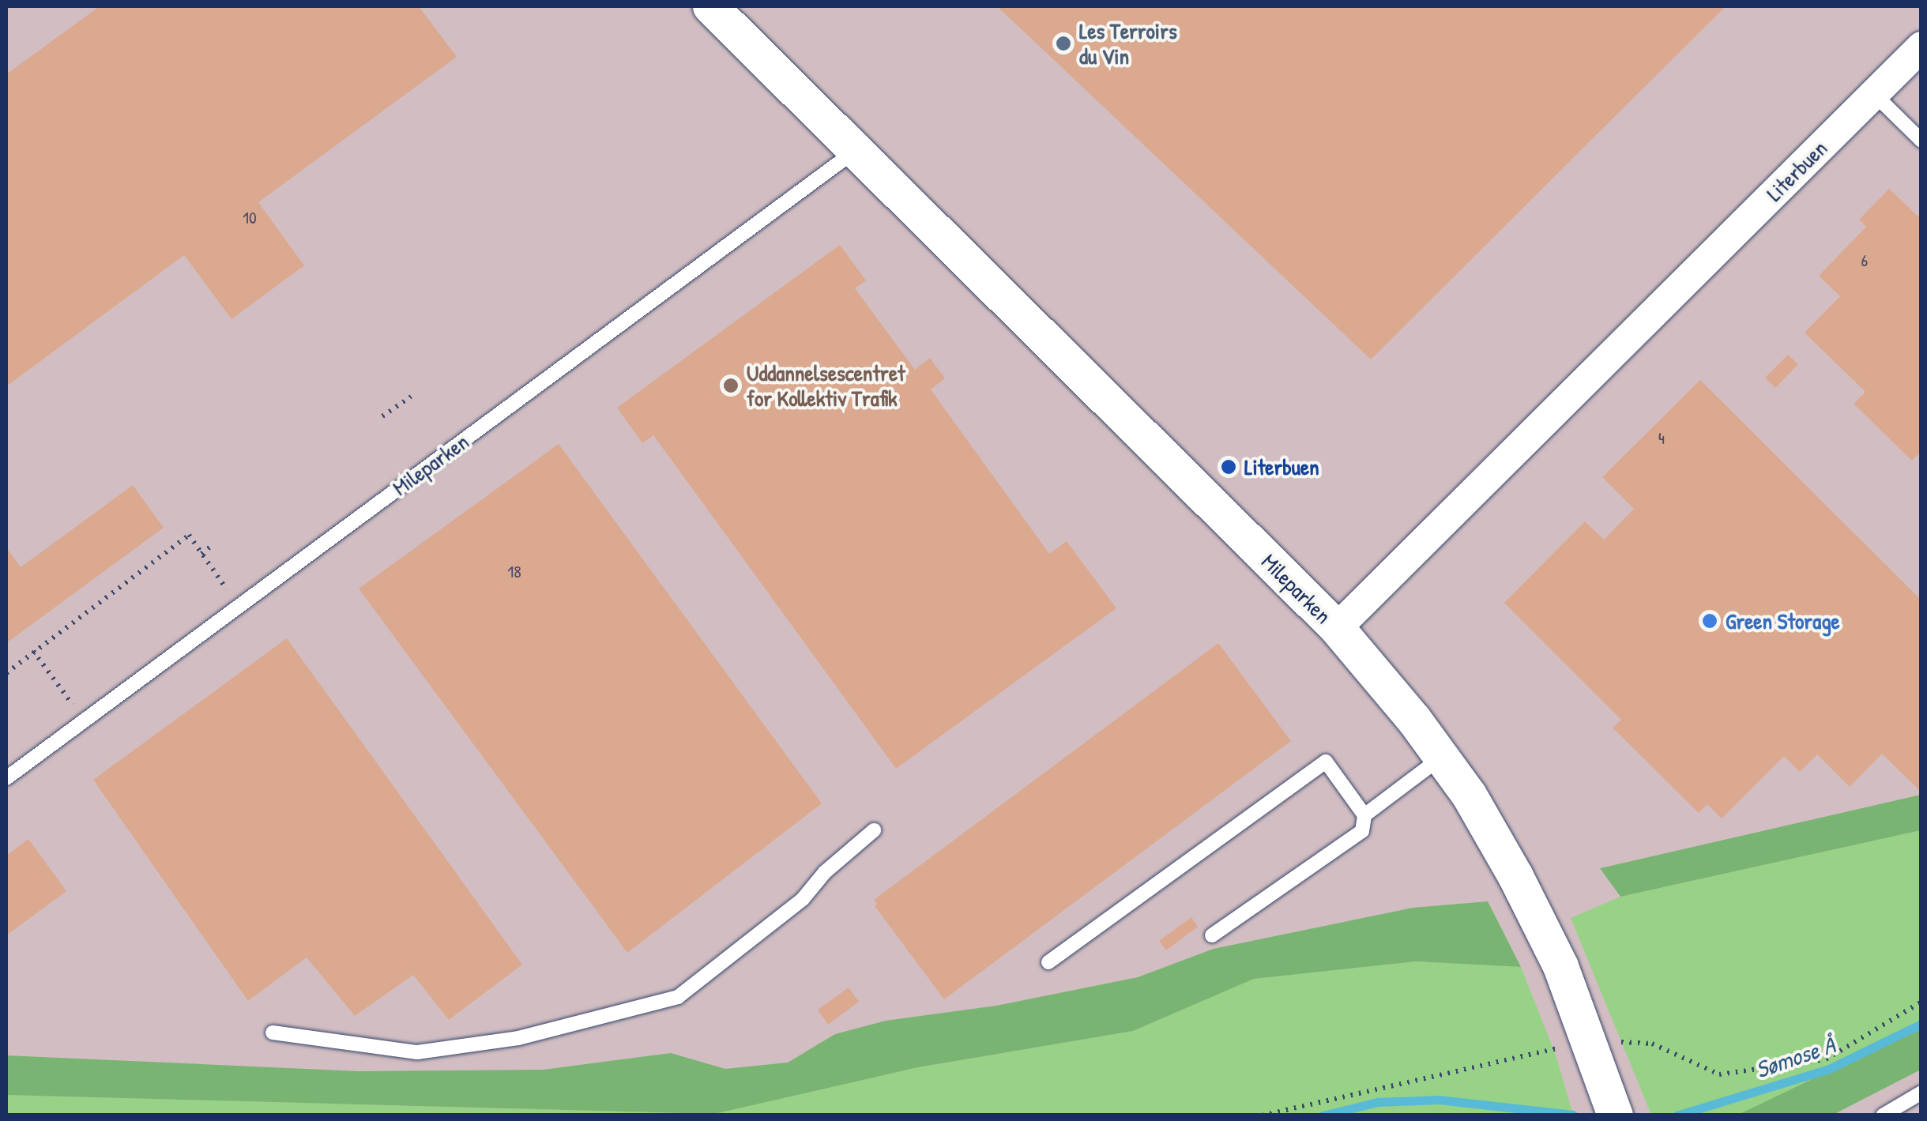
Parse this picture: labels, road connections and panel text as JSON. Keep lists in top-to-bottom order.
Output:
{
  "streets": {
    "street": ["Literbuen", "Mileparken"]
  },
  "crossings": [
    ["Literbuen", "Mileparken"]
  ],
  "water": ["Sømose Å"],
  "places": [
    "Les Terroirs du Vin",
    "Uddannelsescentret for Kollektiv Trafik",
    "Literbuen",
    "Green Storage"
  ],
  "house_numbers": [
    "10",
    "6",
    "4",
    "18"
  ]
}
